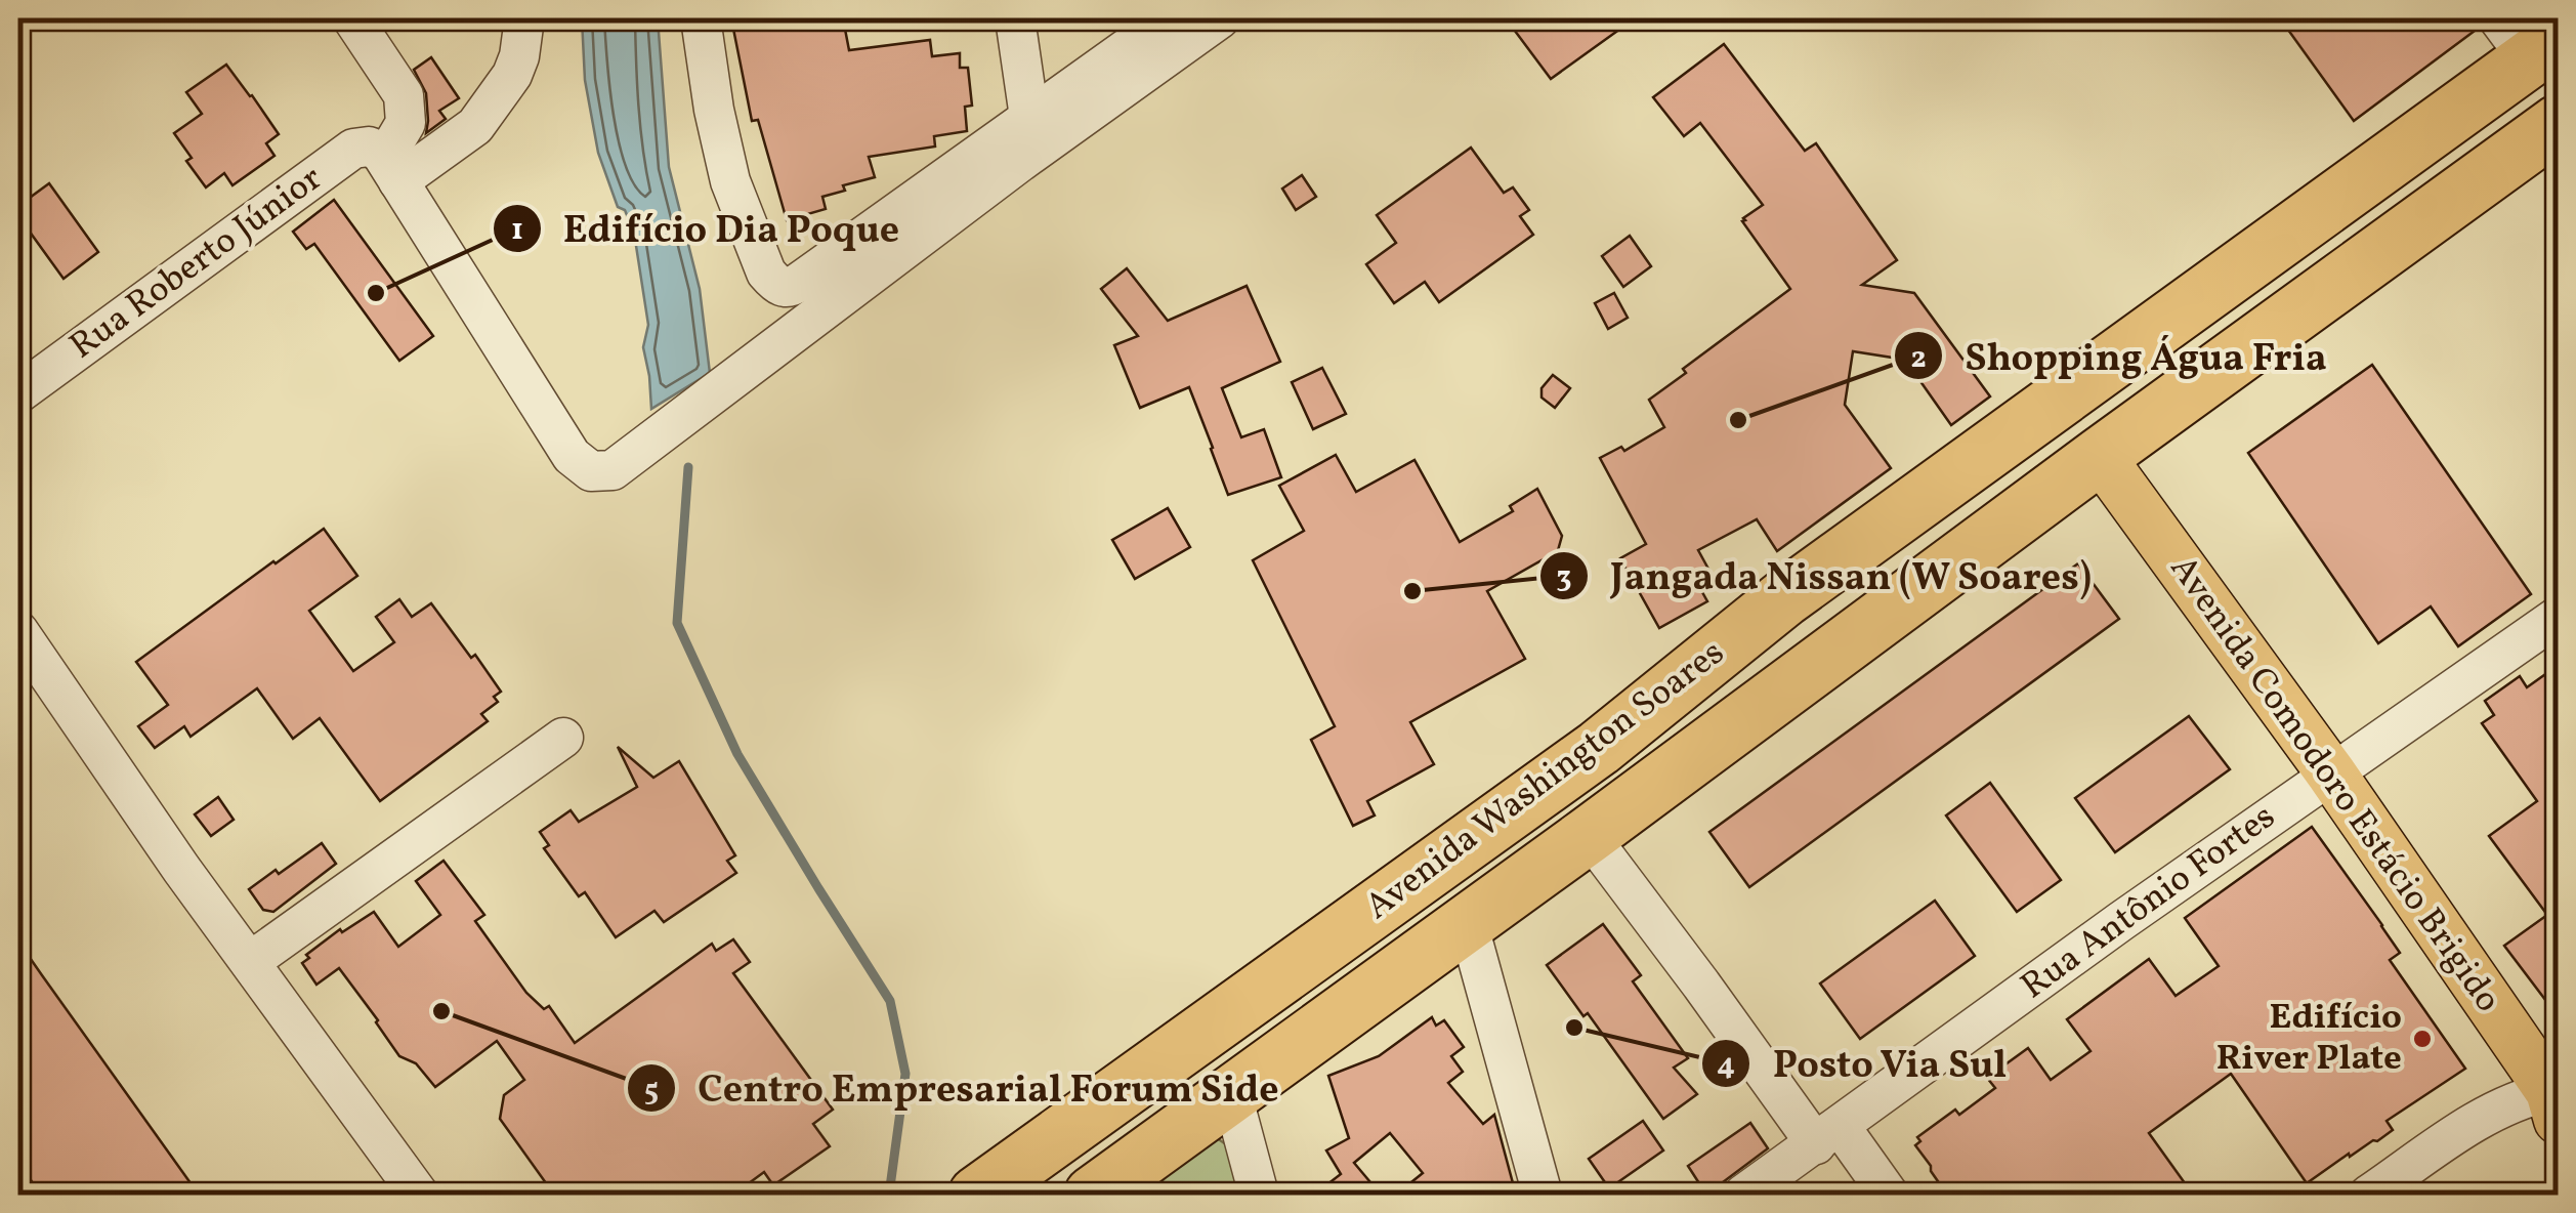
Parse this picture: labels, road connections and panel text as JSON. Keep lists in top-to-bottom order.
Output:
{
  "streets": {
    "highway": ["Avenida Washington Soares"],
    "main road": ["Avenida Comodoro Estácio Brigido"],
    "street": ["Rua Roberto Júnior", "Rua Antônio Fortes"]
  },
  "crossings": [
    ["Avenida Washington Soares", "Avenida Comodoro Estácio Brigido"],
    ["Avenida Comodoro Estácio Brigido", "Rua Antônio Fortes"]
  ],
  "places": [
    "Edifício Dia Poque",
    "Shopping Água Fria",
    "Jangada Nissan (W Soares)",
    "Centro Empresarial Forum Side",
    "Posto Via Sul",
    "Edifício River Plate"
  ]
}
